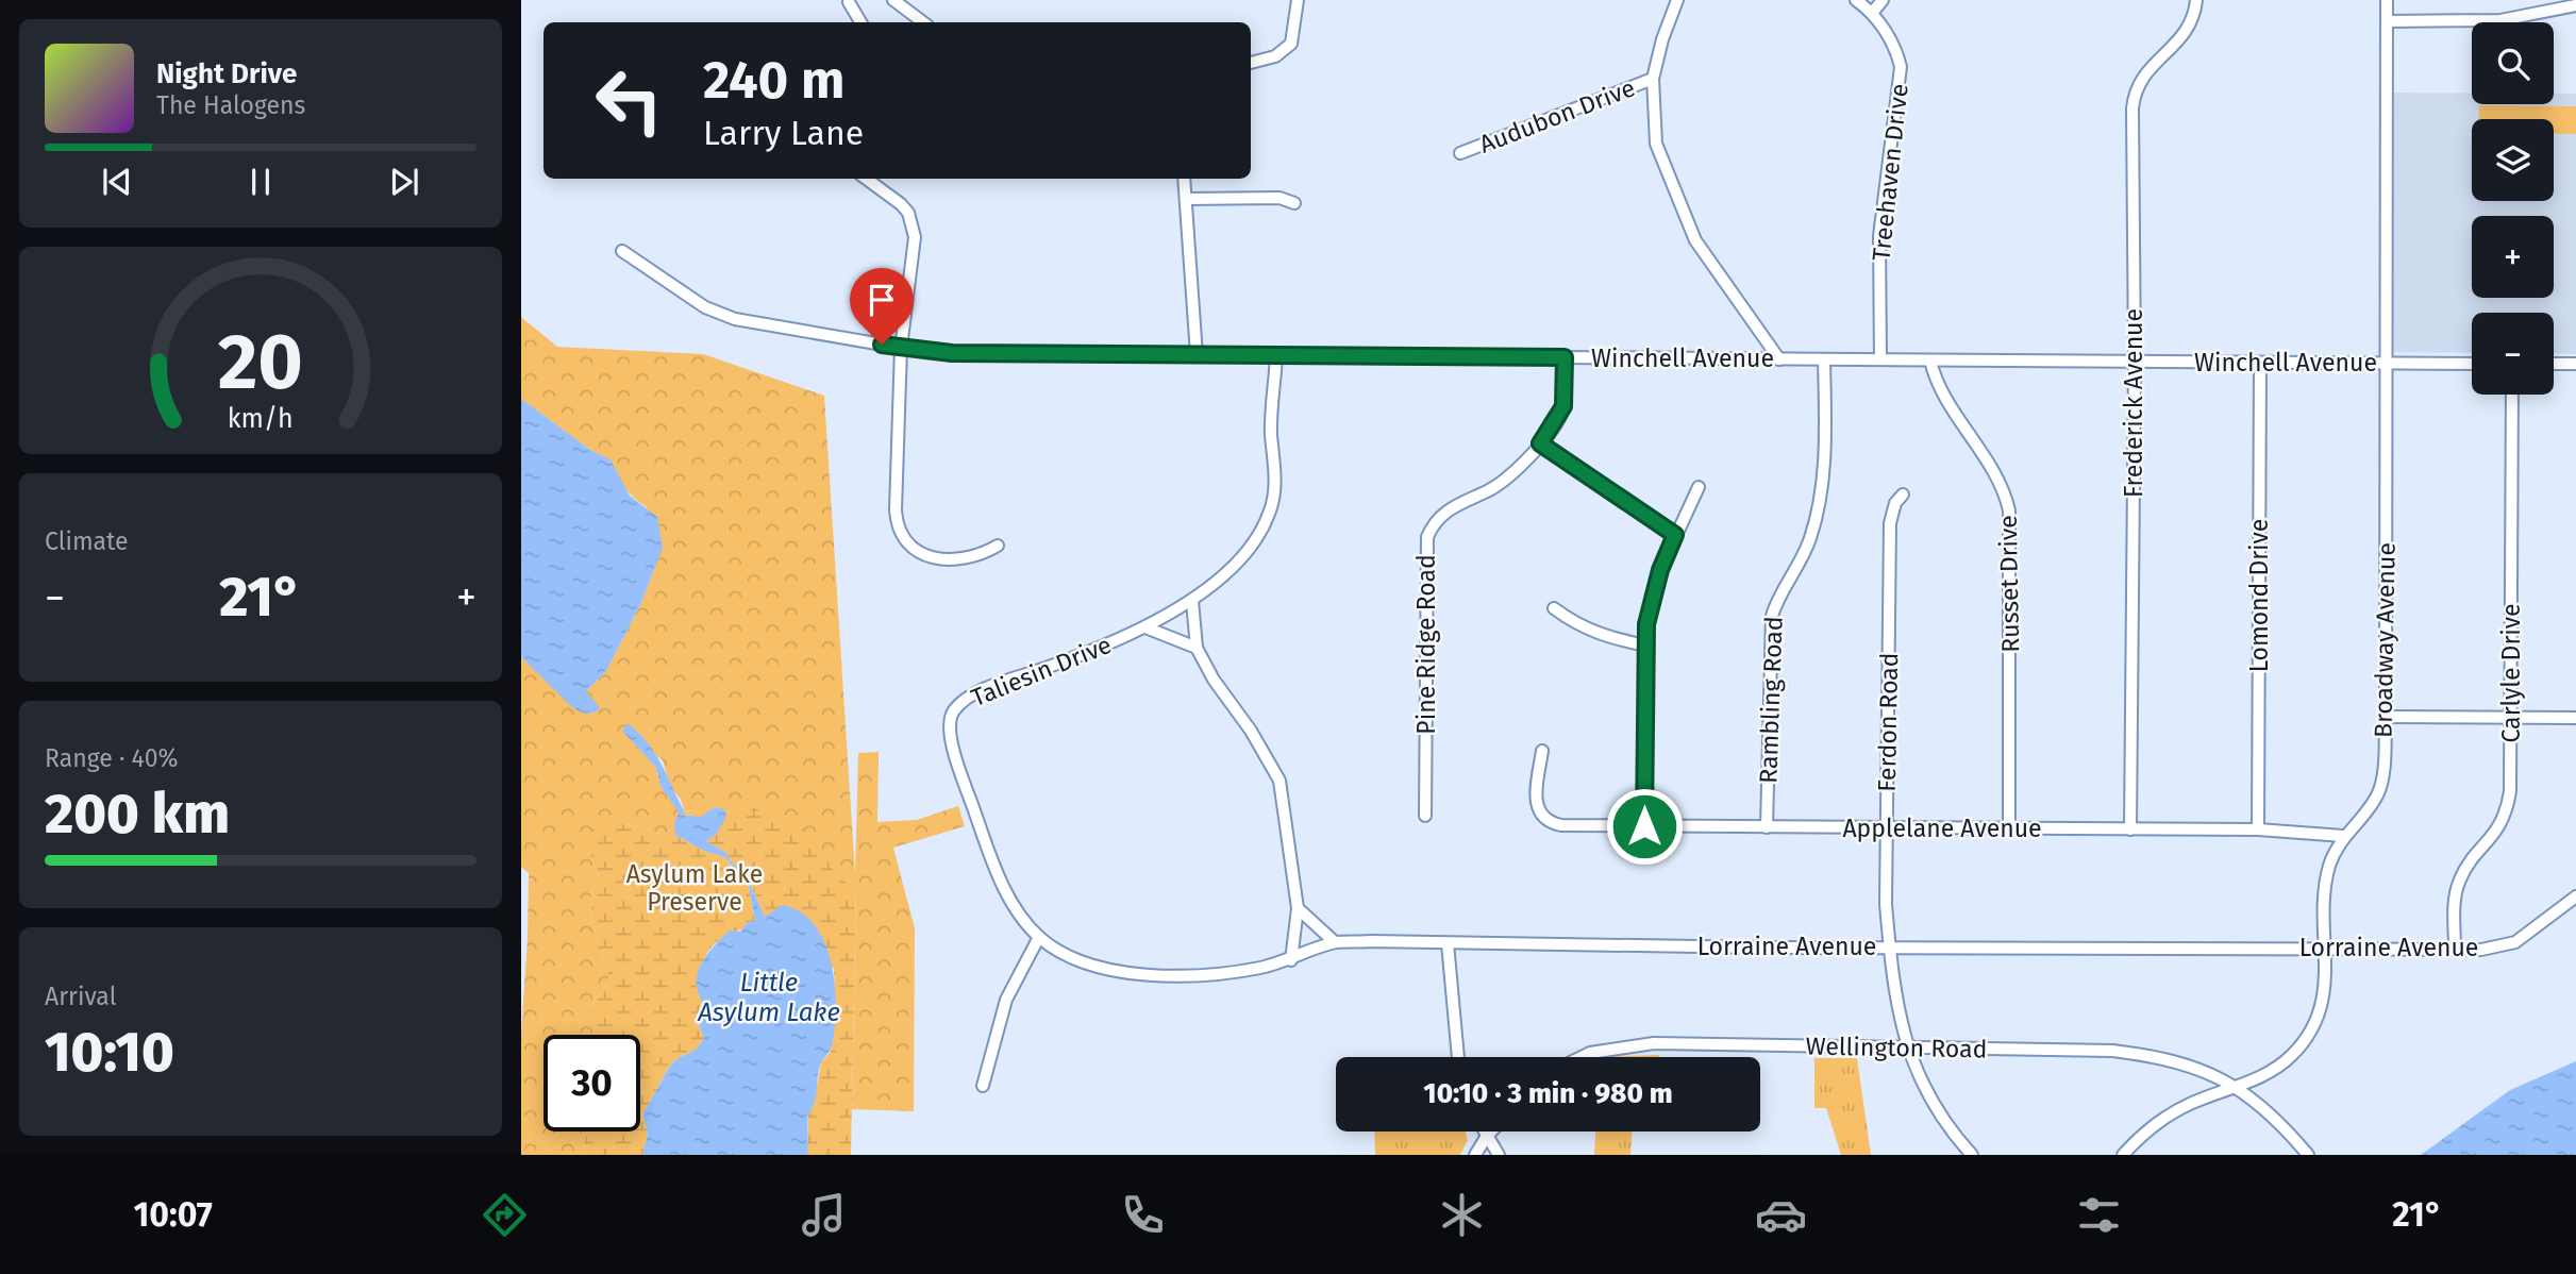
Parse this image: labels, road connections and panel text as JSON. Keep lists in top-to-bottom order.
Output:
{
  "streets": {
    "street": [
      "Audubon Drive",
      "Treehaven Drive",
      "Winchell Avenue",
      "Frederick Avenue",
      "Russet Drive",
      "Lomond Drive",
      "Broadway Avenue",
      "Pine Ridge Road",
      "Taliesin Drive",
      "Carlyle Drive",
      "Rambling Road",
      "Ferdon Road",
      "Applelane Avenue",
      "Lorraine Avenue",
      "Wellington Road"
    ]
  },
  "crossings": [
    ["Treehaven Drive", "Winchell Avenue"],
    ["Winchell Avenue", "Frederick Avenue"],
    ["Winchell Avenue", "Russet Drive"],
    ["Winchell Avenue", "Lomond Drive"],
    ["Winchell Avenue", "Broadway Avenue"],
    ["Winchell Avenue", "Pine Ridge Road"],
    ["Winchell Avenue", "Taliesin Drive"],
    ["Winchell Avenue", "Rambling Road"],
    ["Frederick Avenue", "Applelane Avenue"],
    ["Russet Drive", "Applelane Avenue"],
    ["Lomond Drive", "Applelane Avenue"],
    ["Broadway Avenue", "Applelane Avenue"],
    ["Broadway Avenue", "Lorraine Avenue"],
    ["Broadway Avenue", "Wellington Road"],
    ["Taliesin Drive", "Lorraine Avenue"],
    ["Carlyle Drive", "Lorraine Avenue"],
    ["Rambling Road", "Applelane Avenue"],
    ["Ferdon Road", "Applelane Avenue"],
    ["Ferdon Road", "Lorraine Avenue"],
    ["Ferdon Road", "Wellington Road"]
  ],
  "water": ["Little Asylum Lake"],
  "parks": ["Asylum Lake Preserve"],
  "page": {
    "map_buttons": ["+", "−"],
    "turn": ["240 m", "Larry Lane"],
    "song": ["Night Drive", "The Halogens"],
    "tile": [
      "Climate",
      ["Range · 40%", "200 km"],
      ["Arrival", "10:10"]
    ],
    "heat": ["−", "21°", "+"],
    "limit": "30",
    "trip": "10:10 · 3 min · 980 m",
    "tabs": ["10:07", "21°"],
    "gauge": ["20", "km/h"]
  }
}
